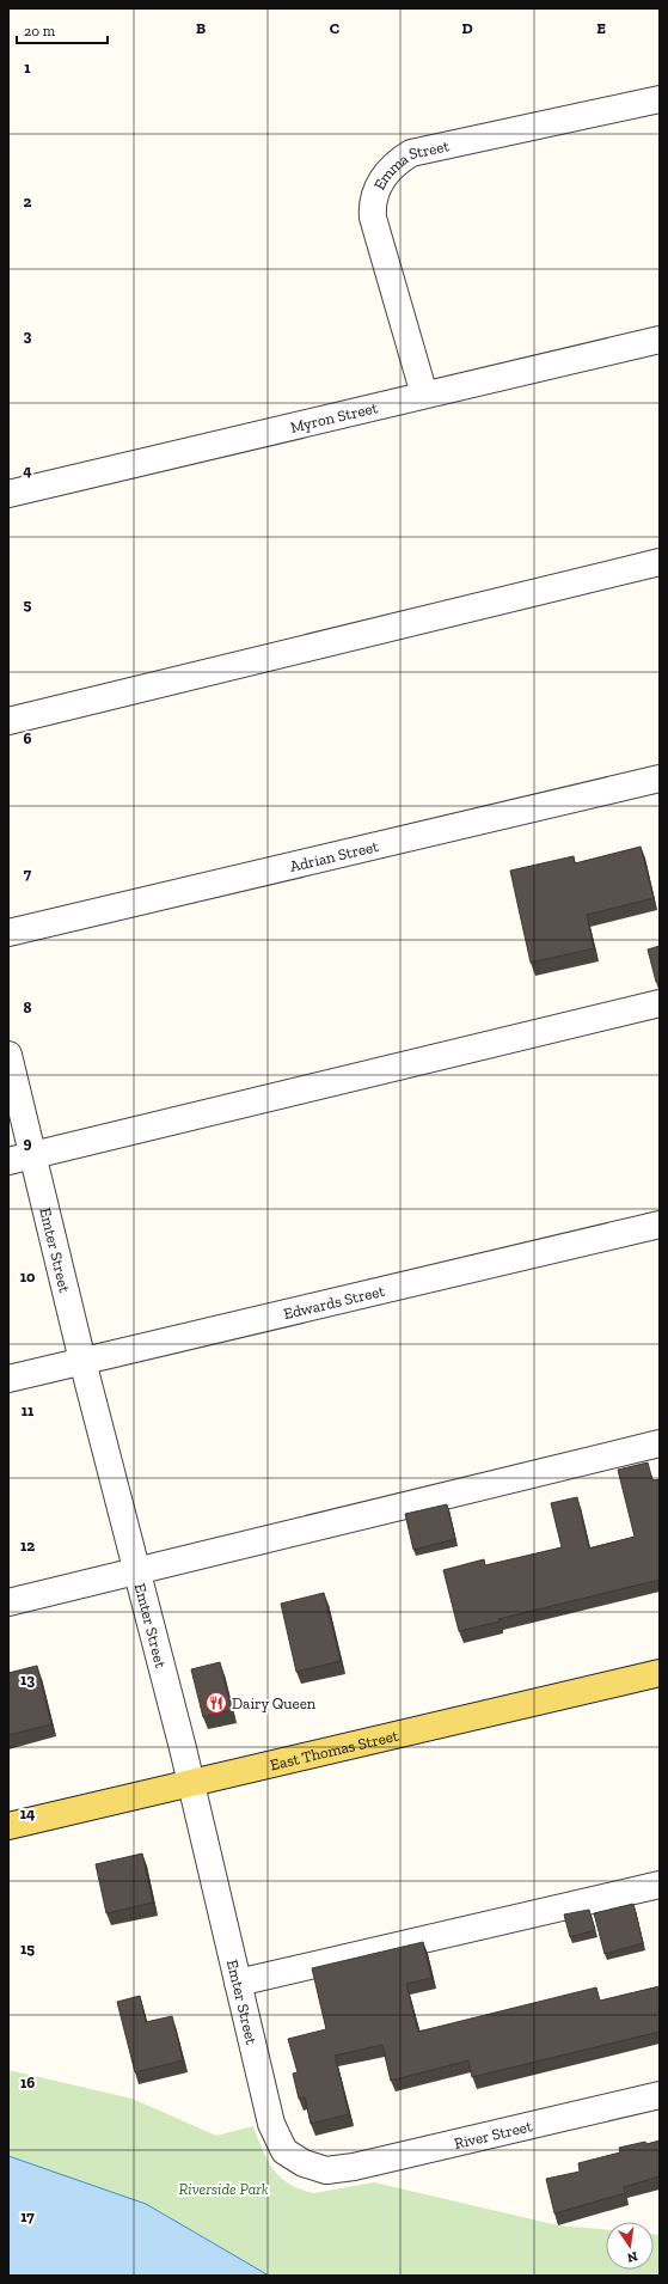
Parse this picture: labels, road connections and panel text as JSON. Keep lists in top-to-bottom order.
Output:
{
  "streets": {
    "main road": ["East Thomas Street"],
    "street": [
      "Emma Street",
      "Myron Street",
      "Adrian Street",
      "Emter Street",
      "Edwards Street",
      "River Street"
    ]
  },
  "crossings": [
    ["Emma Street", "Myron Street"],
    ["Emter Street", "Edwards Street"],
    ["Emter Street", "East Thomas Street"],
    ["Emter Street", "River Street"]
  ],
  "parks": ["Riverside Park"],
  "places": {
    "restaurant": ["Dairy Queen"]
  },
  "scale_bar": "20 m",
  "north": "bottom",
  "grid": {
    "columns": [
      "B",
      "C",
      "D",
      "E"
    ],
    "rows": [
      "1",
      "2",
      "3",
      "4",
      "5",
      "6",
      "7",
      "8",
      "9",
      "10",
      "11",
      "12",
      "13",
      "14",
      "15",
      "16",
      "17"
    ]
  }
}
